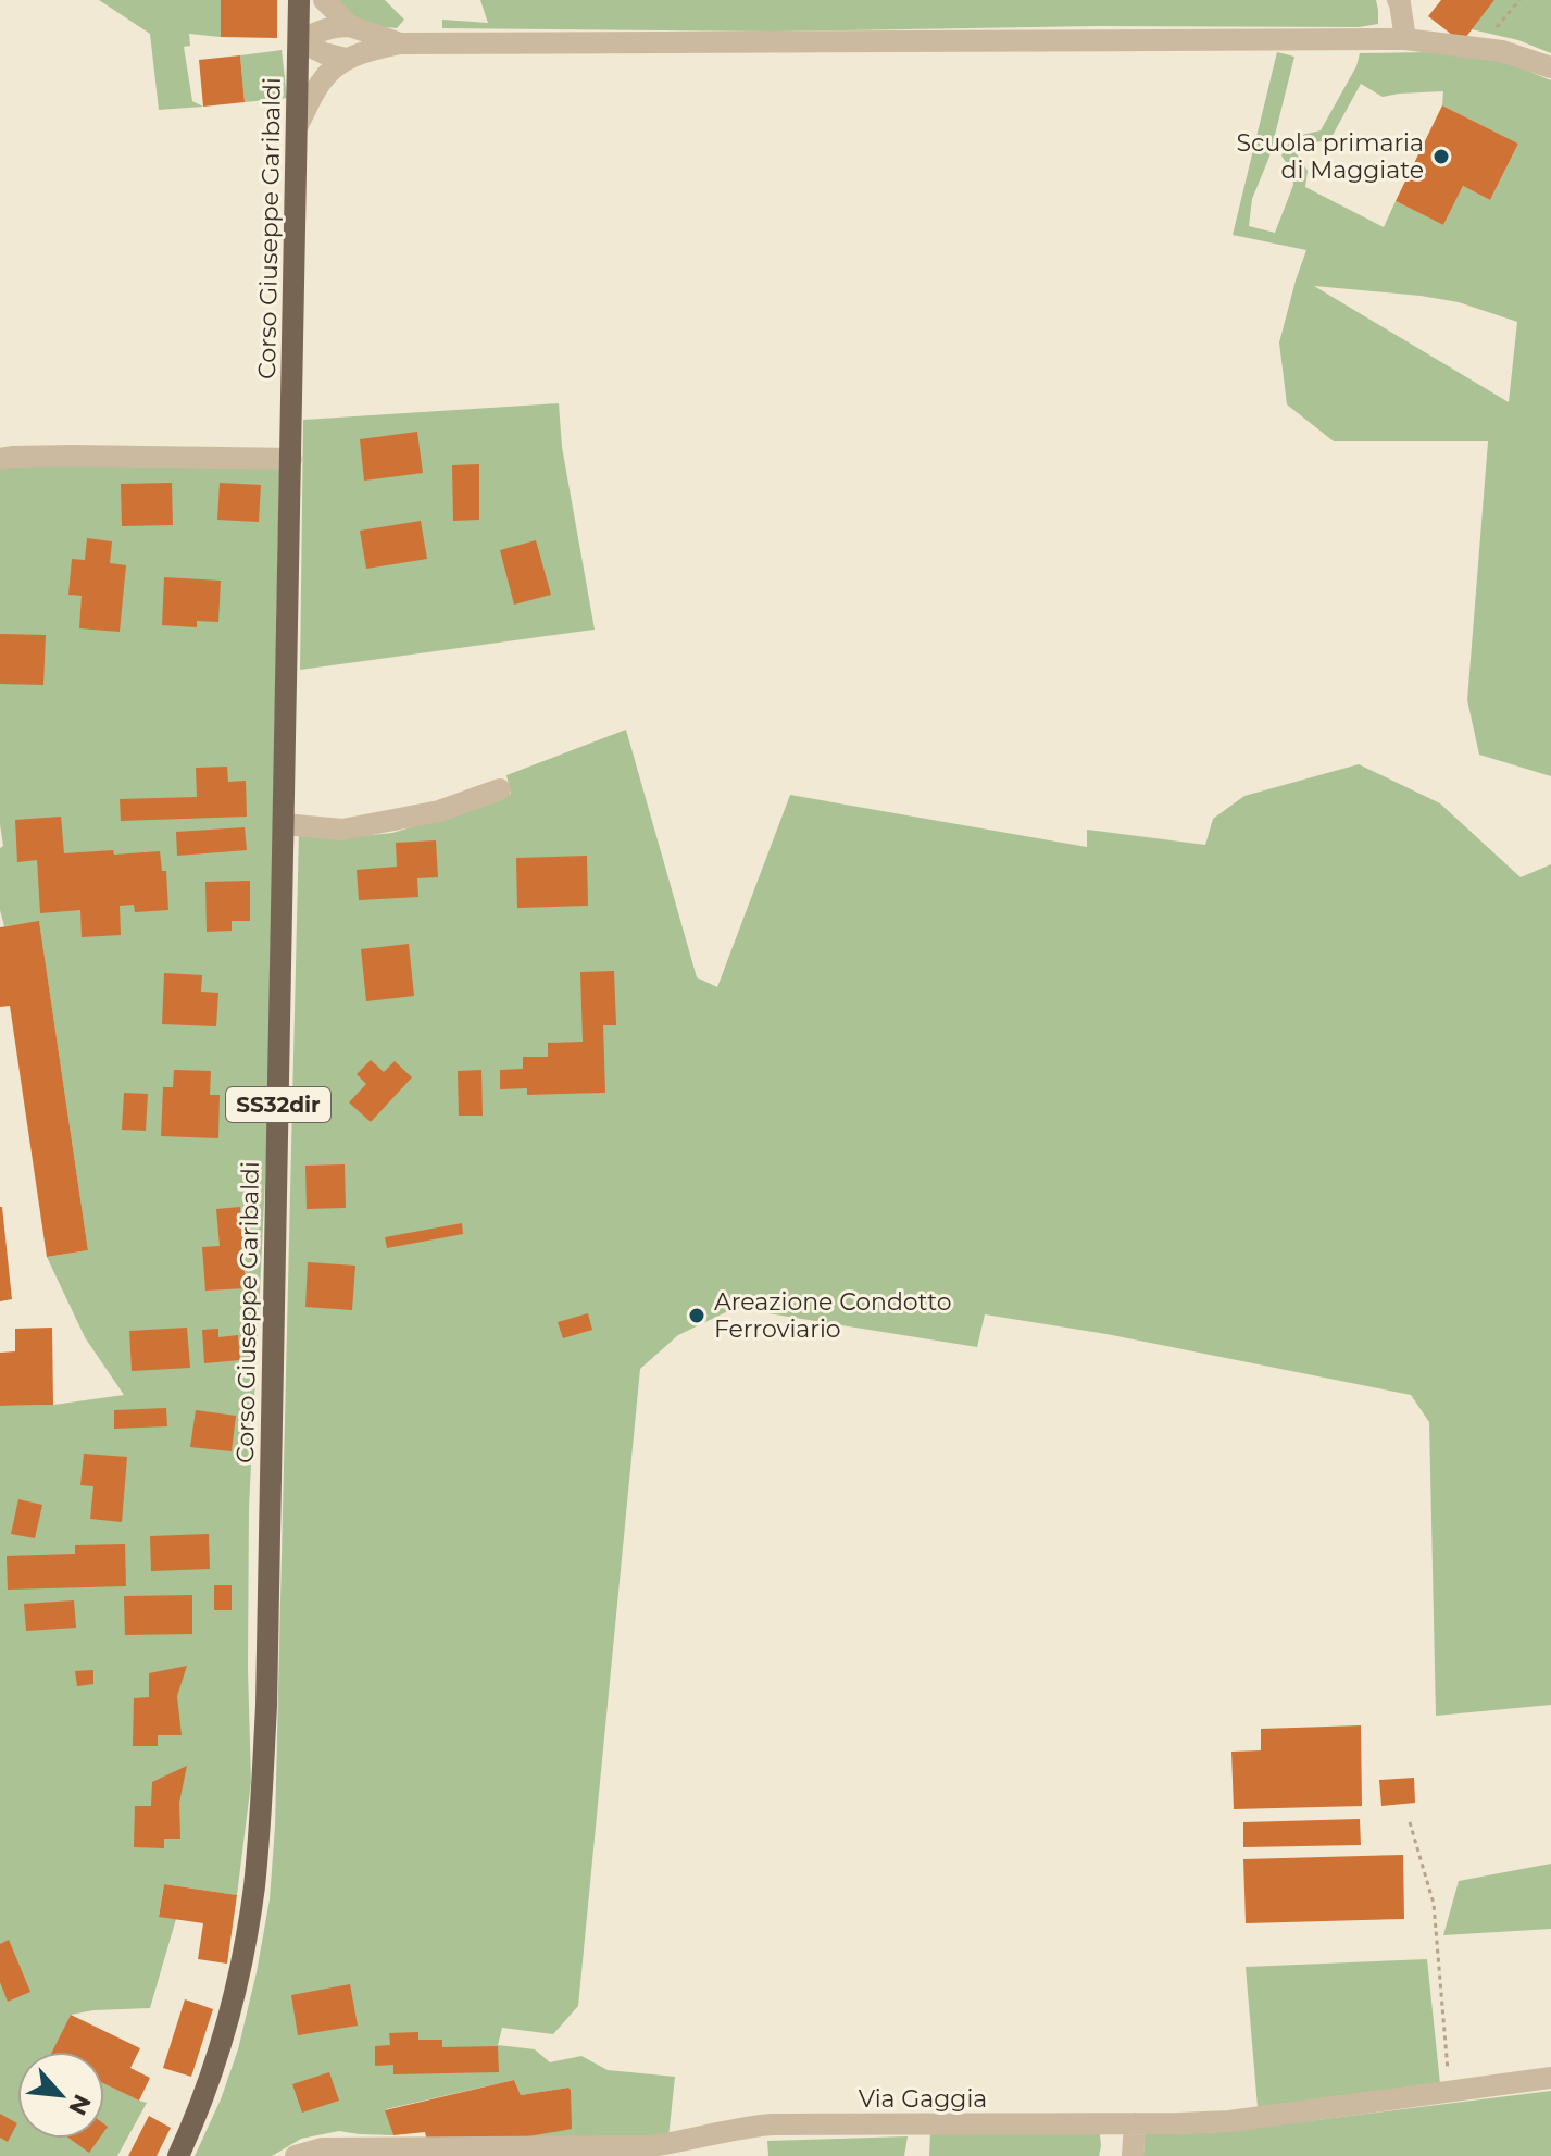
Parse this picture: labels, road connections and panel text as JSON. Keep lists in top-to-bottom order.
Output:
{
  "streets": {
    "main road": ["Corso Giuseppe Garibaldi", "SS32dir"],
    "street": ["Via Gaggia"]
  },
  "places": ["Scuola primaria di Maggiate", "Areazione Condotto Ferroviario"],
  "north": "bottom right"
}
